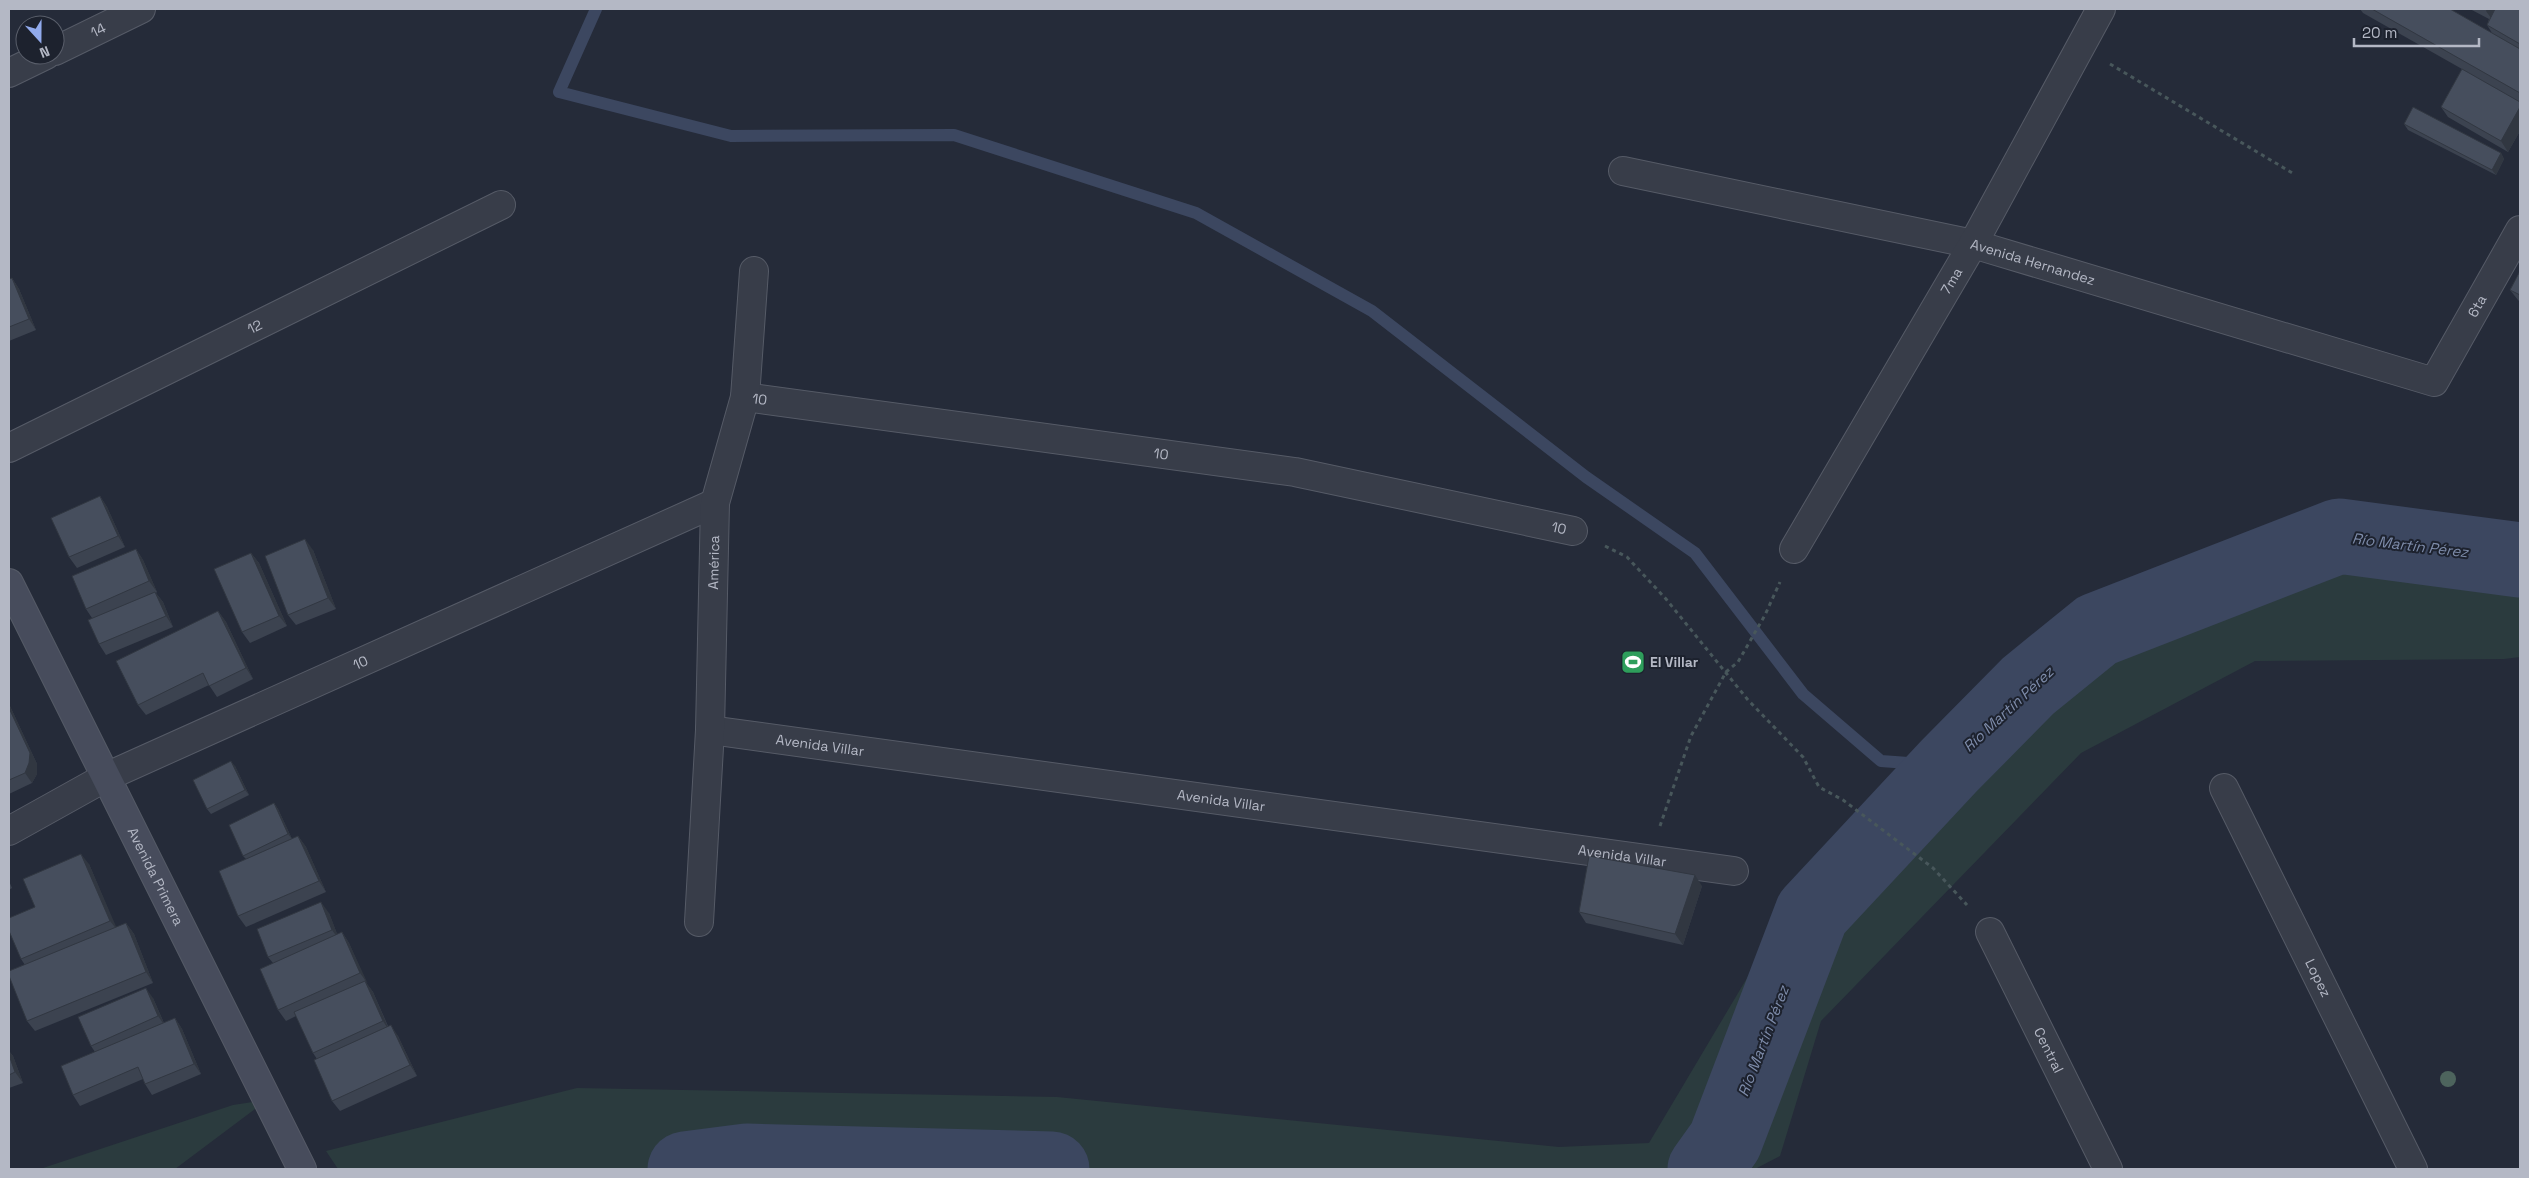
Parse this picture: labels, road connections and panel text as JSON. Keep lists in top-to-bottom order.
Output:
{
  "streets": {
    "main road": ["Avenida Primera"],
    "street": [
      "14",
      "Avenida Hernandez",
      "7ma",
      "6ta",
      "12",
      "10",
      "América",
      "Avenida Villar",
      "Lopez",
      "Central"
    ]
  },
  "crossings": [
    ["Avenida Hernandez", "7ma"],
    ["Avenida Hernandez", "6ta"],
    ["10", "América"],
    ["10", "Avenida Primera"],
    ["América", "Avenida Villar"]
  ],
  "water": ["Río Martín Pérez"],
  "places": {
    "sports": ["El Villar"]
  },
  "scale_bar": "20 m",
  "north": "bottom"
}
